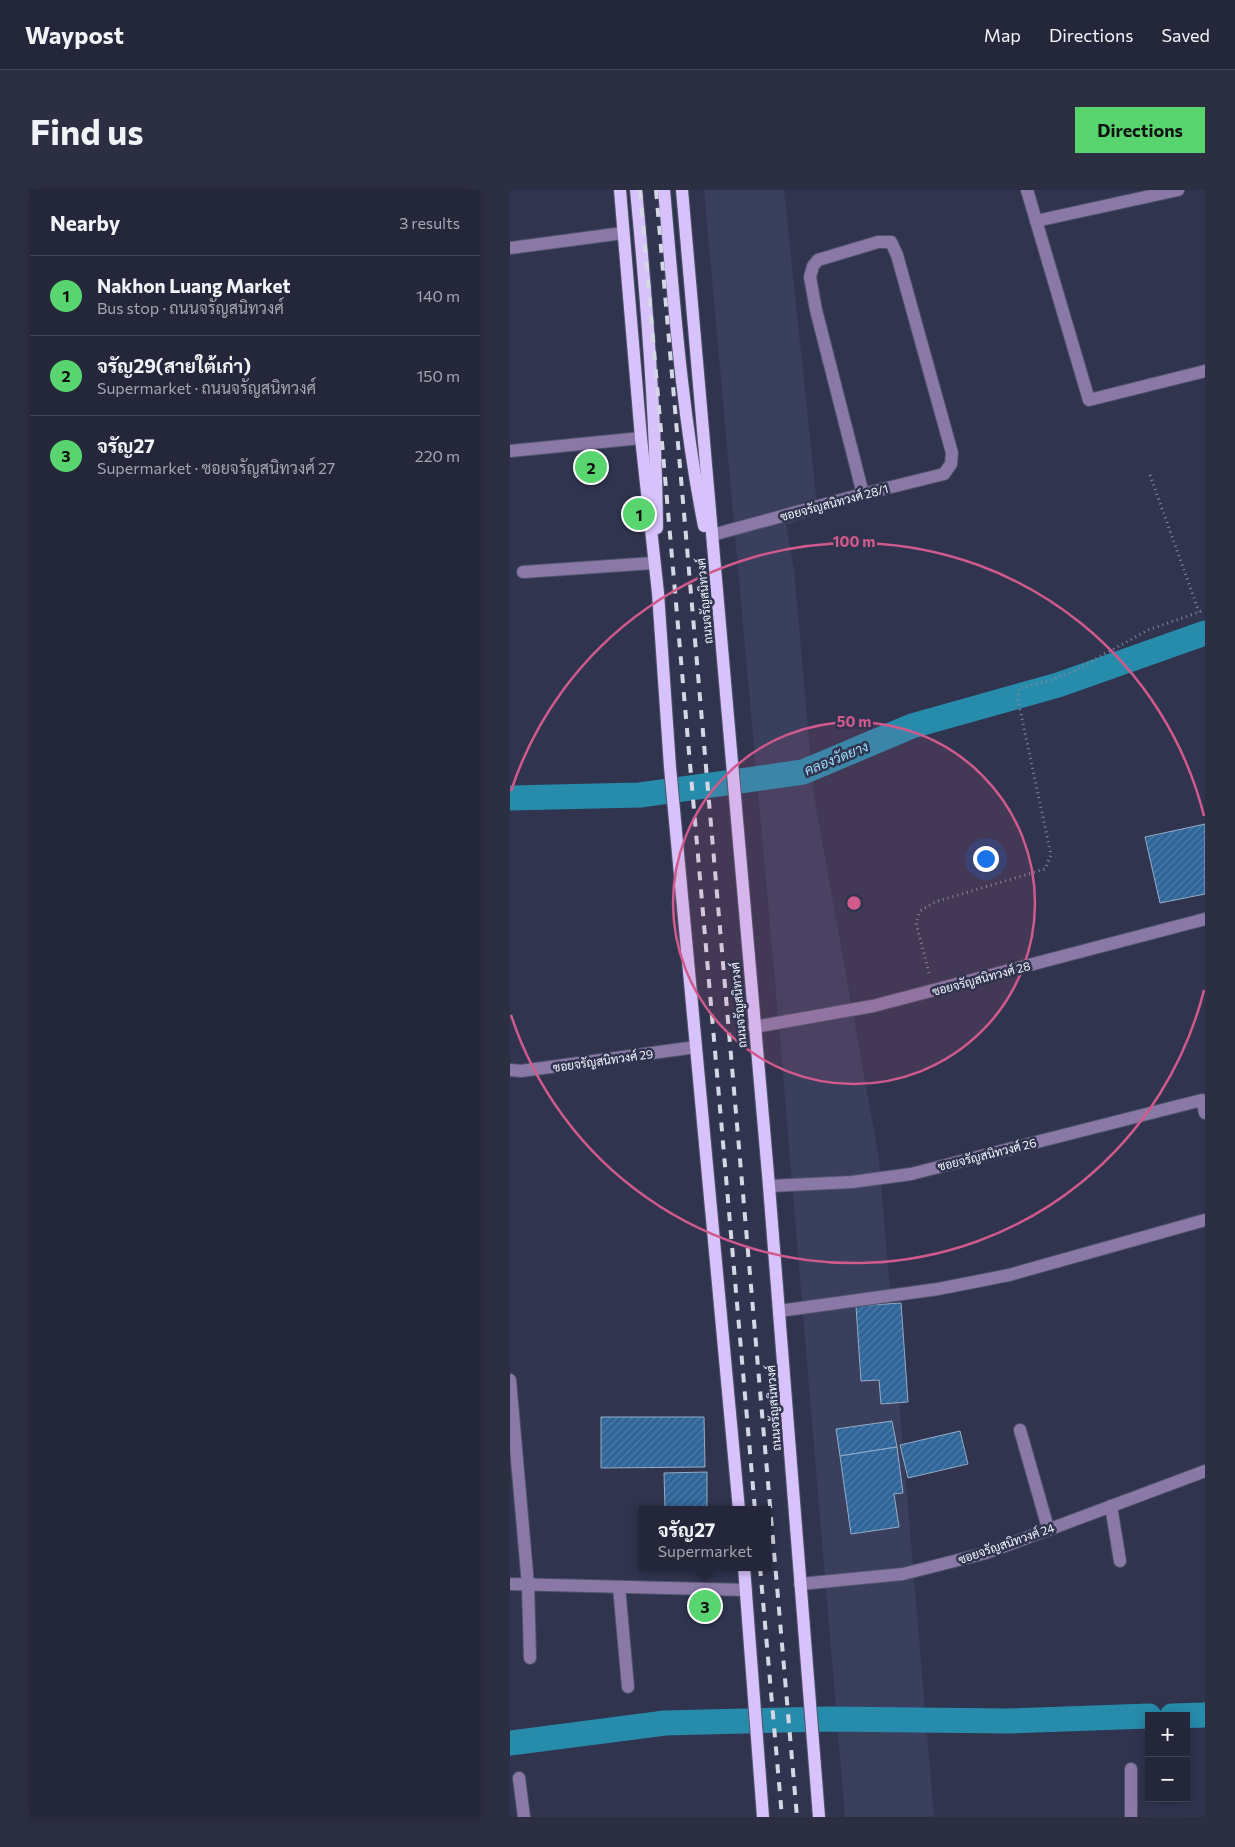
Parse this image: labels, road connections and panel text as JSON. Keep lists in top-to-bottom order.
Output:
{
  "streets": {
    "main road": ["ถนนจรัญสนิทวงศ์"],
    "street": [
      "ซอยจรัญสนิทวงศ์ 28/1",
      "ซอยจรัญสนิทวงศ์ 28",
      "ซอยจรัญสนิทวงศ์ 29",
      "ซอยจรัญสนิทวงศ์ 26",
      "ซอยจรัญสนิทวงศ์ 24"
    ]
  },
  "crossings": [
    ["ซอยจรัญสนิทวงศ์ 28/1", "ถนนจรัญสนิทวงศ์"],
    ["ถนนจรัญสนิทวงศ์", "ซอยจรัญสนิทวงศ์ 28"],
    ["ถนนจรัญสนิทวงศ์", "ซอยจรัญสนิทวงศ์ 26"],
    ["ถนนจรัญสนิทวงศ์", "ซอยจรัญสนิทวงศ์ 24"]
  ],
  "water": ["คลองวัดยาง"],
  "page": {
    "header": "Waypost",
    "nav": ["Map", "Directions", "Saved"],
    "buttons": "Directions",
    "title": "Find us",
    "heading": ["Nearby", "3 results"],
    "list": [
      {
        "mark": "1",
        "name": "Nakhon Luang Market",
        "note": "Bus stop · ถนนจรัญสนิทวงศ์",
        "value": "140 m"
      },
      {
        "mark": "2",
        "name": "จรัญ29(สายใต้เก่า)",
        "note": "Supermarket · ถนนจรัญสนิทวงศ์",
        "value": "150 m"
      },
      {
        "mark": "3",
        "name": "จรัญ27",
        "note": "Supermarket · ซอยจรัญสนิทวงศ์ 27",
        "value": "220 m"
      }
    ],
    "pins": ["2", "1", "3"],
    "popup": ["จรัญ27", "Supermarket"],
    "map_buttons": ["+", "−"]
  },
  "rings": ["100 m", "50 m"]
}
